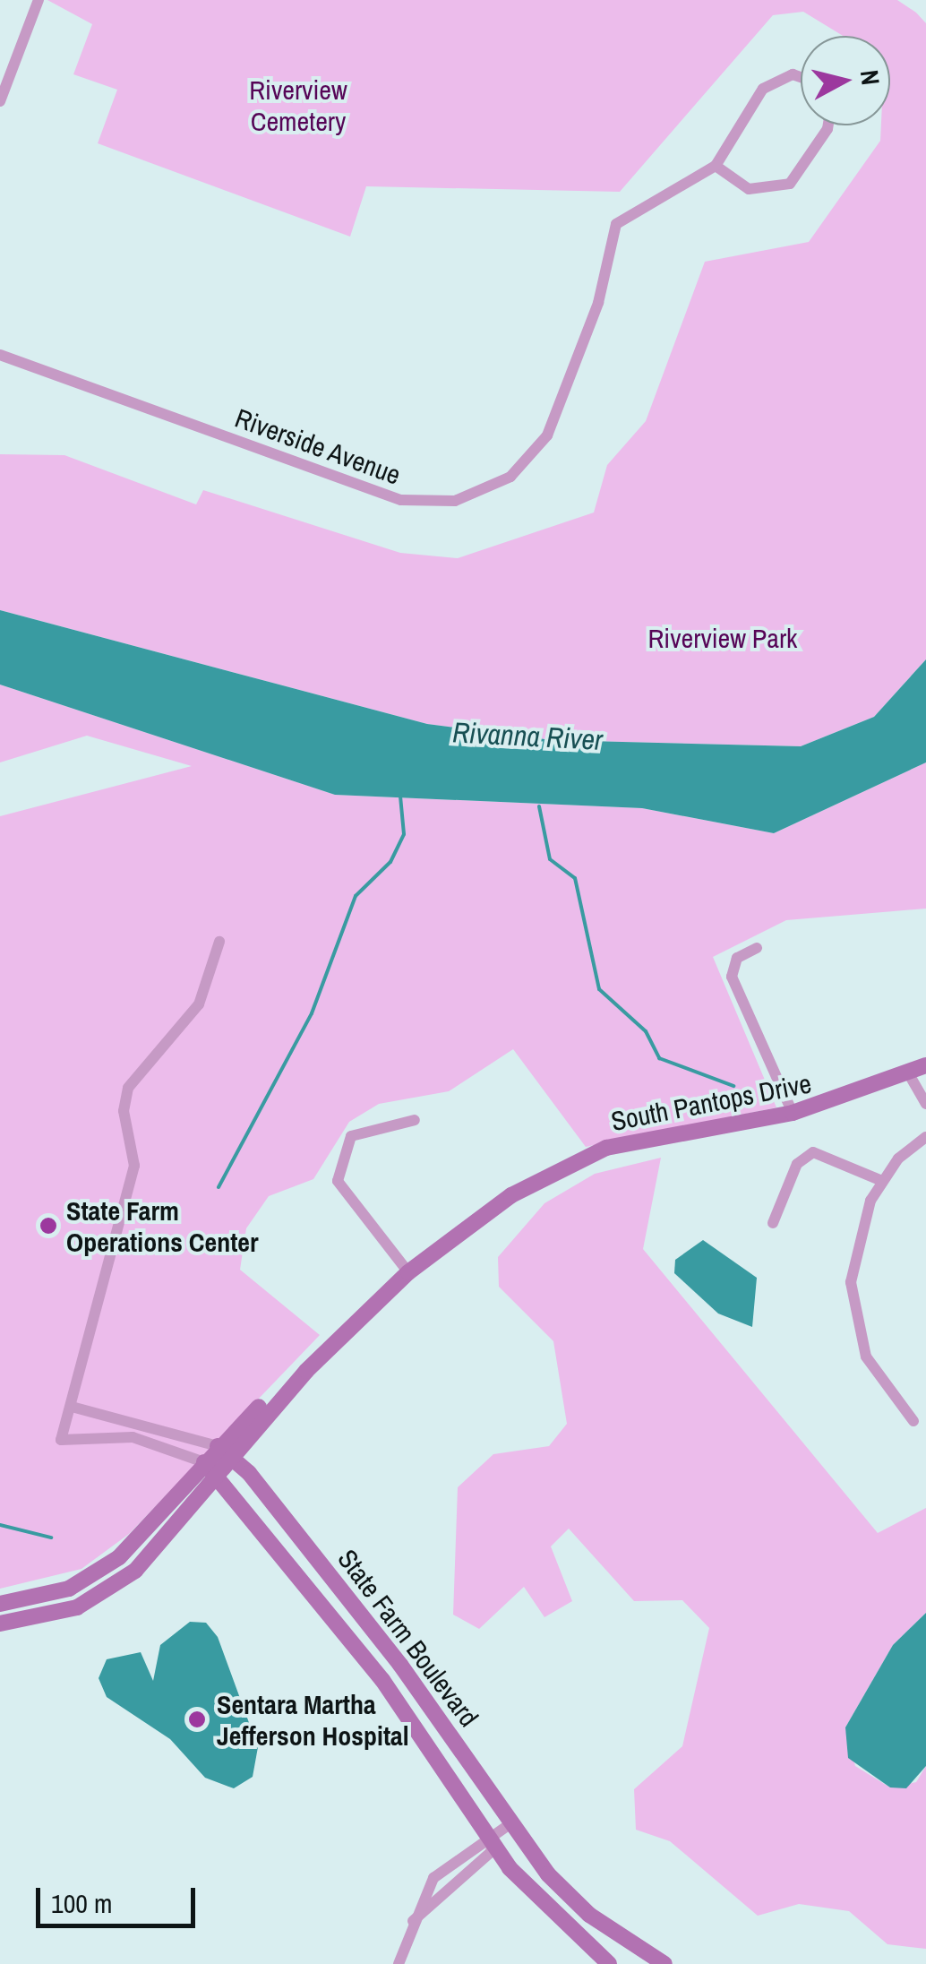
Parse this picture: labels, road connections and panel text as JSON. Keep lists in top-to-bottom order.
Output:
{
  "streets": {
    "street": ["Riverside Avenue", "South Pantops Drive", "State Farm Boulevard"]
  },
  "crossings": [
    ["South Pantops Drive", "State Farm Boulevard"]
  ],
  "water": ["Rivanna River"],
  "parks": ["Riverview Cemetery", "Riverview Park"],
  "places": ["State Farm Operations Center", "Sentara Martha Jefferson Hospital"],
  "scale_bar": "100 m",
  "north": "right"
}
